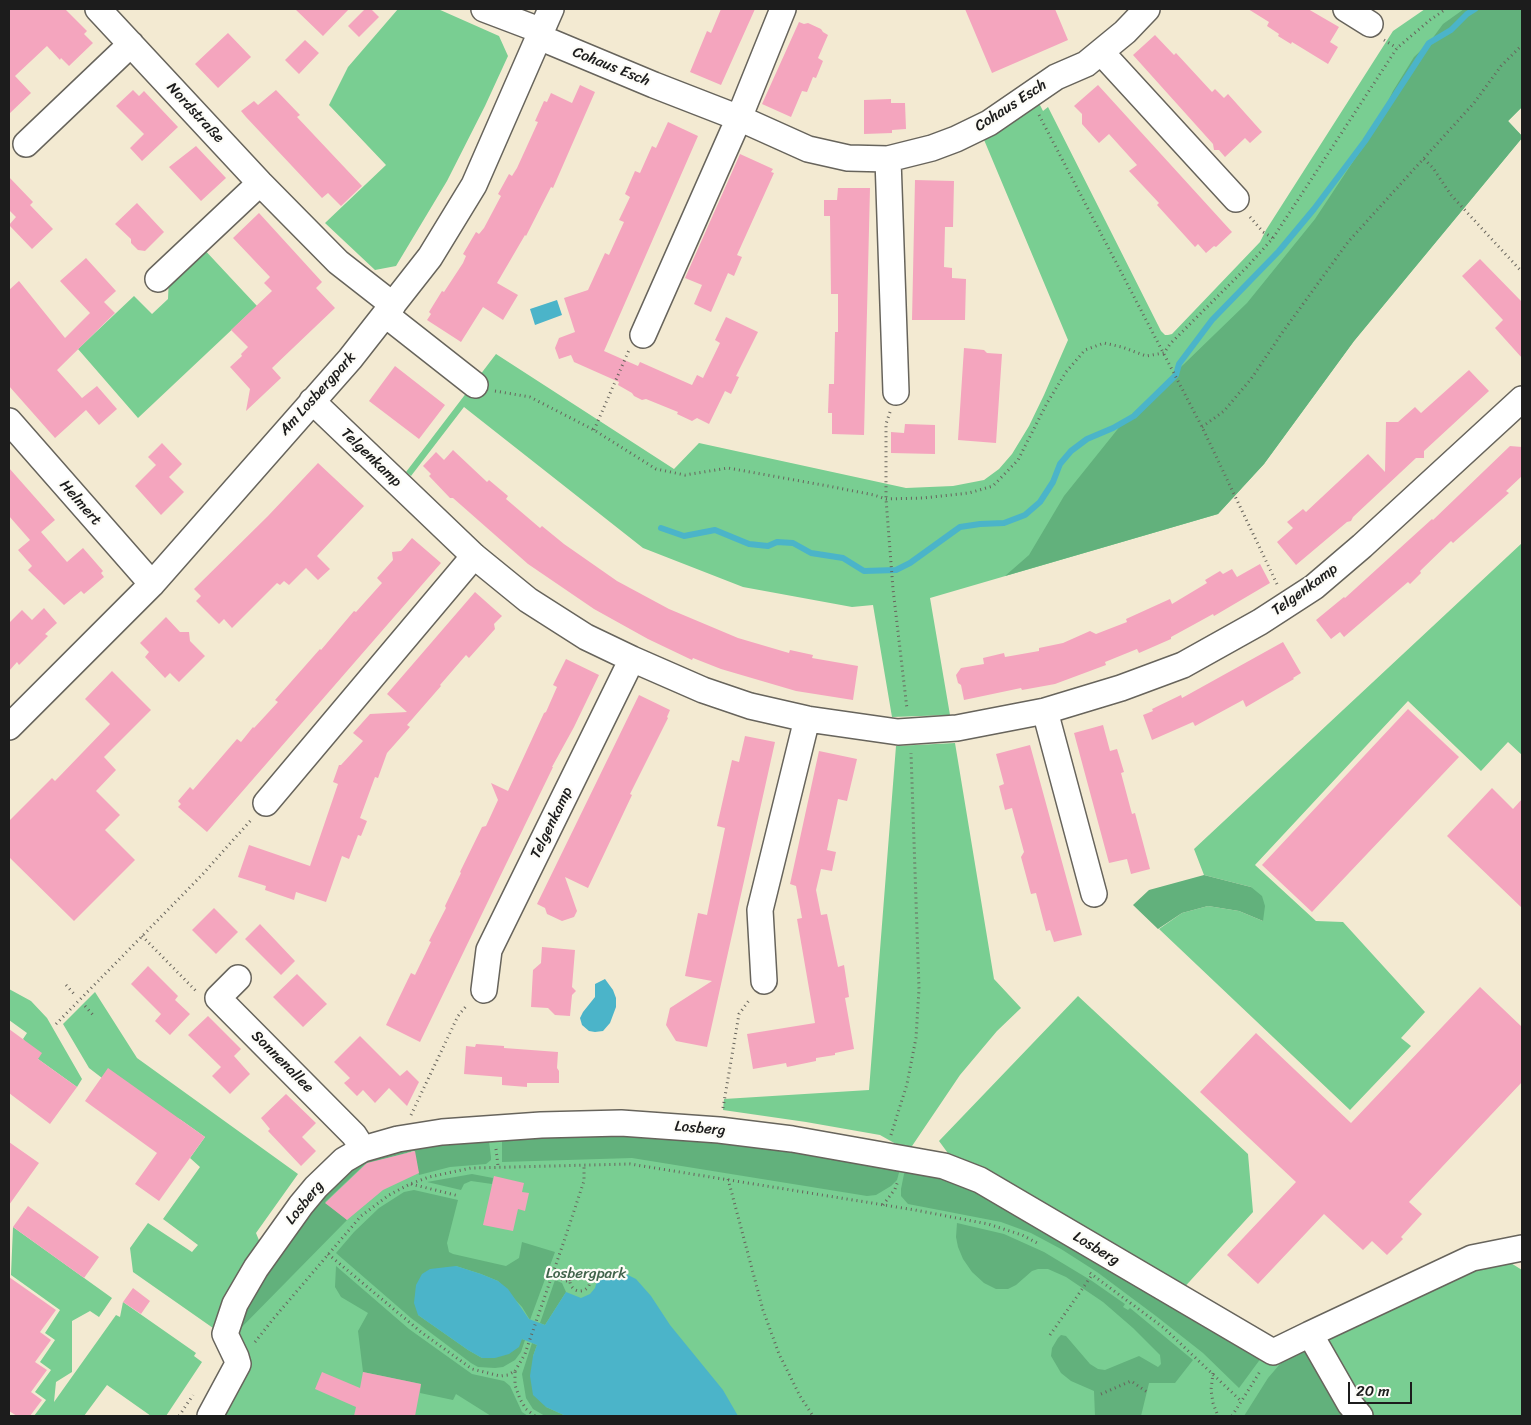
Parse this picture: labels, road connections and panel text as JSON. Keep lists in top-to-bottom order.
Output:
{
  "streets": {
    "street": [
      "Cohaus Esch",
      "Nordstraße",
      "Am Losbergpark",
      "Telgenkamp",
      "Helmert",
      "Sonnenallee",
      "Losberg"
    ]
  },
  "crossings": [
    ["Cohaus Esch", "Am Losbergpark"],
    ["Nordstraße", "Am Losbergpark"],
    ["Am Losbergpark", "Telgenkamp"],
    ["Am Losbergpark", "Helmert"],
    ["Sonnenallee", "Losberg"]
  ],
  "parks": ["Losbergpark"],
  "scale_bar": "20 m"
}
